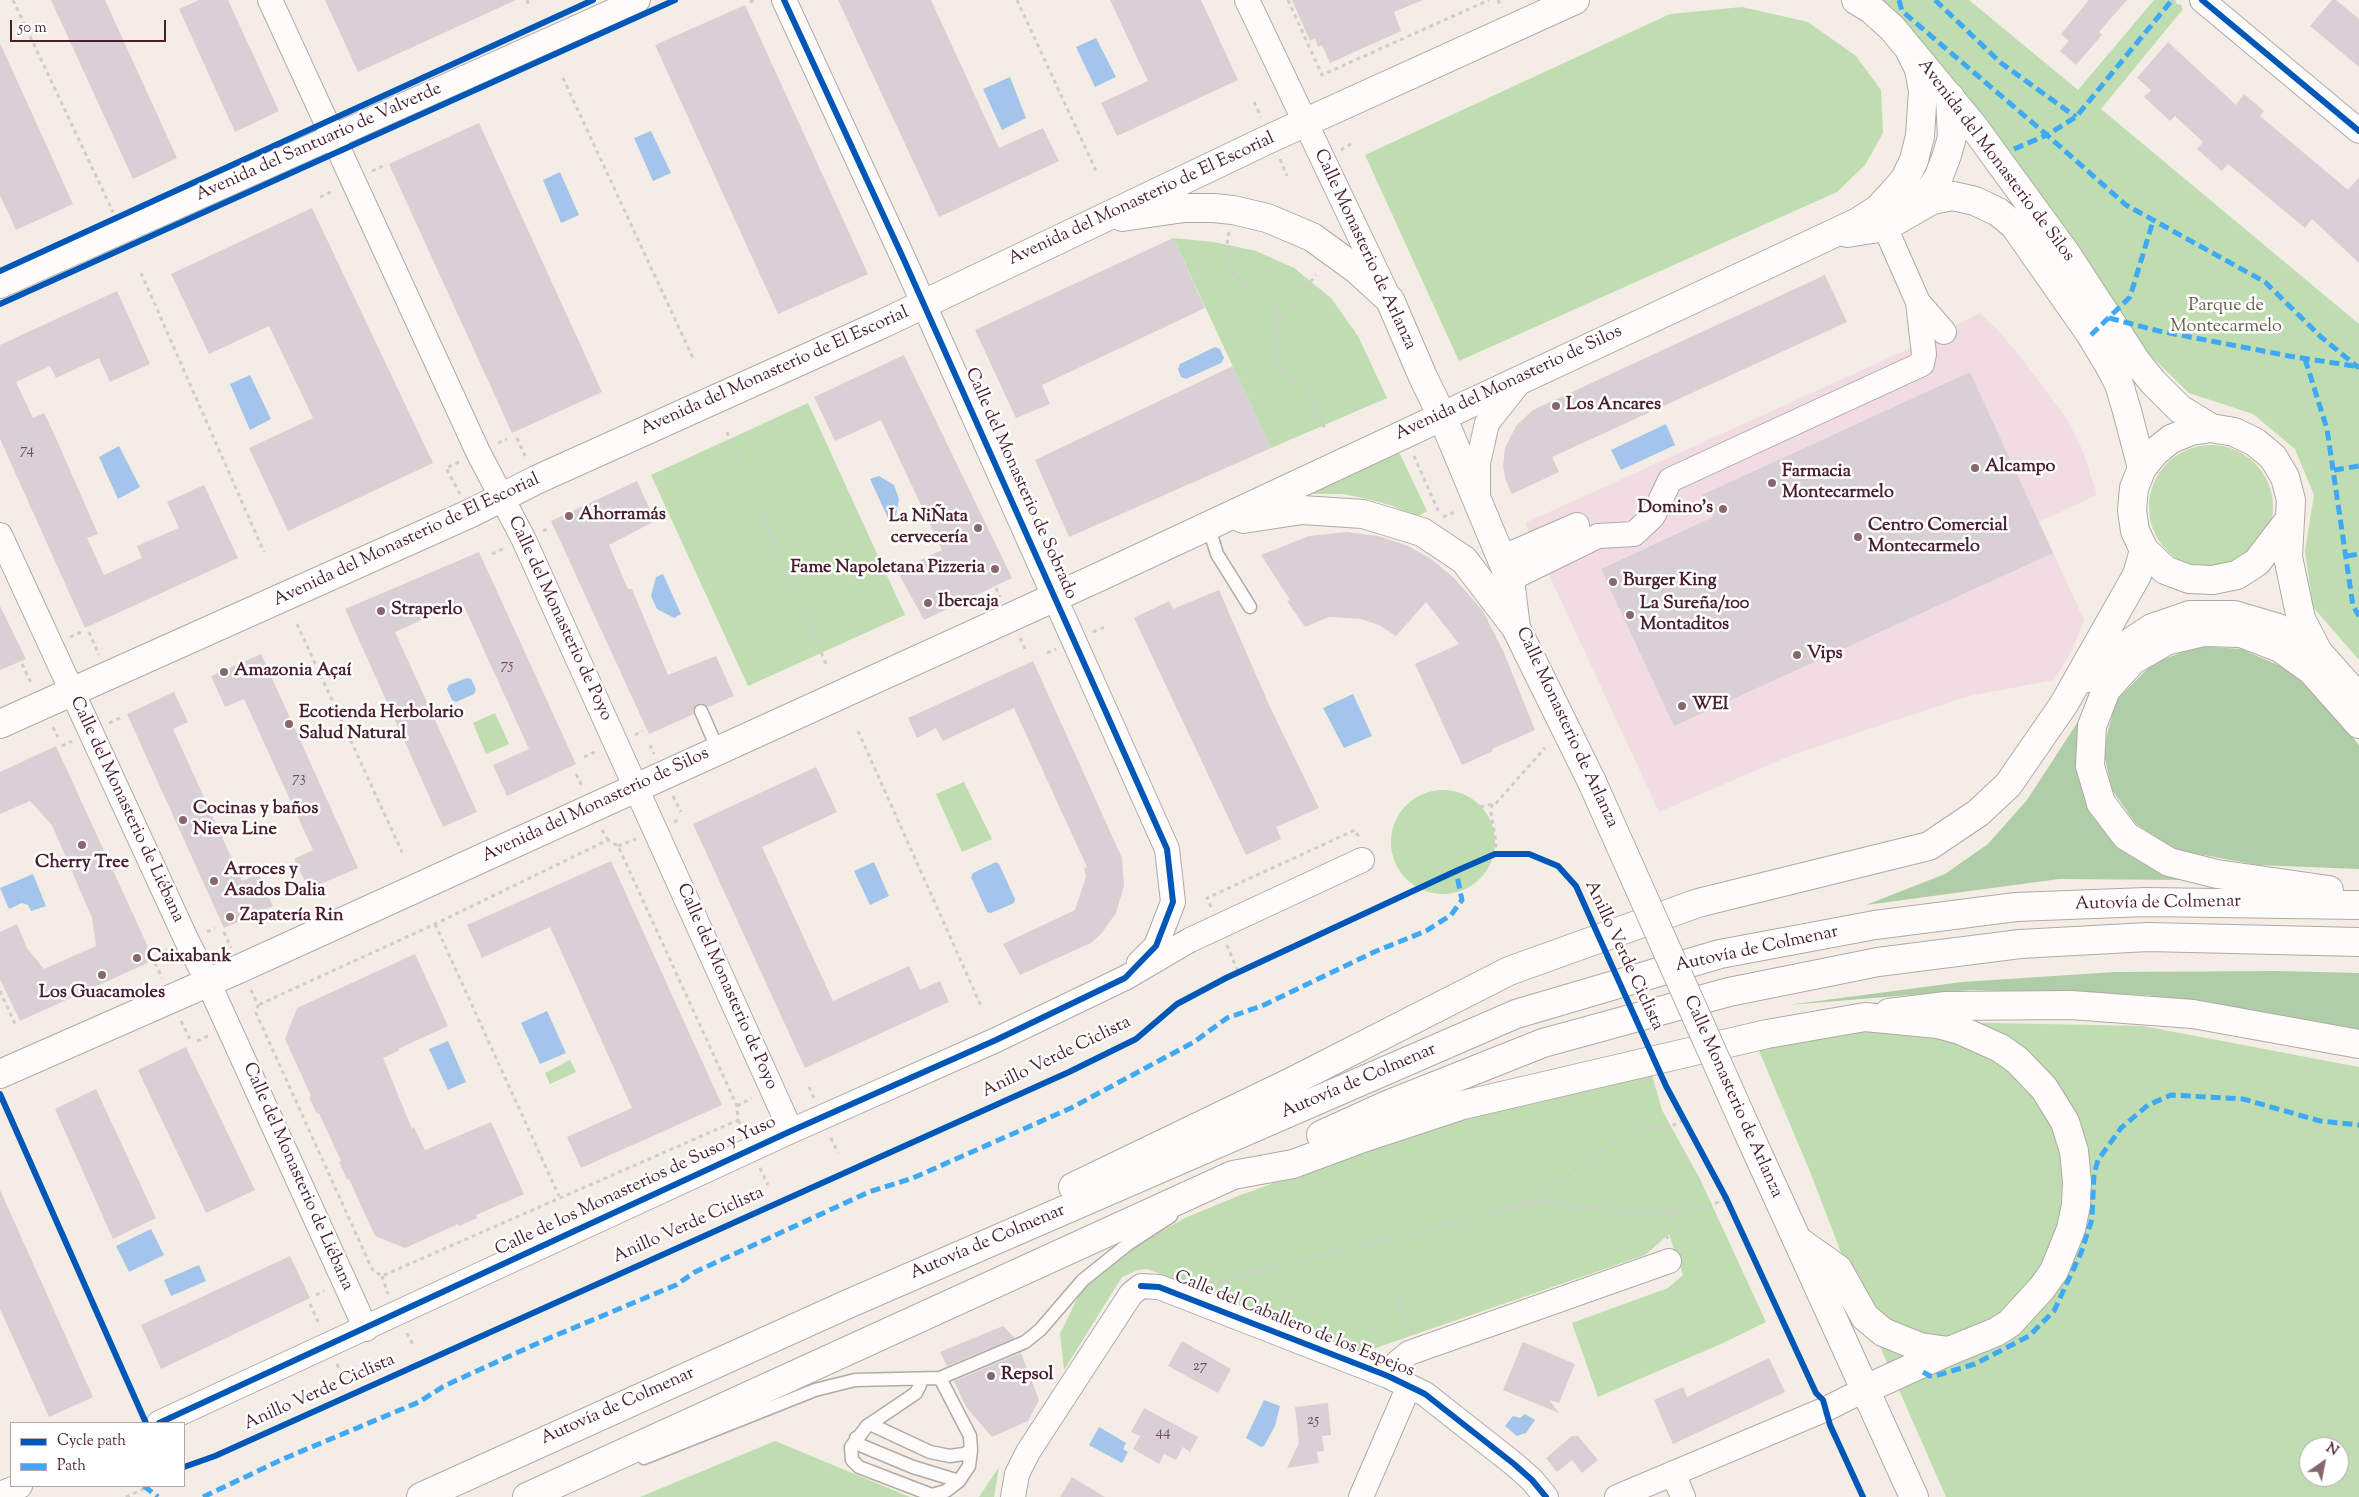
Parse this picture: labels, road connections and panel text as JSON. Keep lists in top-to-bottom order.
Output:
{
  "streets": {
    "main road": [
      "Avenida del Monasterio de Silos",
      "Avenida del Monasterio de El Escorial",
      "Calle Monasterio de Arlanza",
      "Autovía de Colmenar"
    ],
    "street": [
      "Avenida del Santuario de Valverde",
      "Calle del Monasterio de Sobrado",
      "Calle del Monasterio de Poyo",
      "Calle del Monasterio de Liébana",
      "Calle de los Monasterios de Suso y Yuso",
      "Calle del Caballero de los Espejos"
    ],
    "cycle path": ["Anillo Verde Ciclista"]
  },
  "crossings": [
    ["Avenida del Santuario de Valverde", "Calle del Monasterio de Poyo"],
    ["Avenida del Monasterio de Silos", "Calle Monasterio de Arlanza"],
    ["Avenida del Monasterio de Silos", "Calle del Monasterio de Sobrado"],
    ["Avenida del Monasterio de Silos", "Calle del Monasterio de Poyo"],
    ["Avenida del Monasterio de Silos", "Calle del Monasterio de Liébana"],
    ["Avenida del Monasterio de El Escorial", "Calle Monasterio de Arlanza"],
    ["Avenida del Monasterio de El Escorial", "Calle del Monasterio de Sobrado"],
    ["Avenida del Monasterio de El Escorial", "Calle del Monasterio de Poyo"],
    ["Avenida del Monasterio de El Escorial", "Calle del Monasterio de Liébana"],
    ["Calle del Monasterio de Sobrado", "Calle de los Monasterios de Suso y Yuso"],
    ["Calle del Monasterio de Poyo", "Calle de los Monasterios de Suso y Yuso"],
    ["Calle del Monasterio de Liébana", "Calle de los Monasterios de Suso y Yuso"]
  ],
  "parks": ["Parque de Montecarmelo"],
  "places": [
    "Los Ancares",
    "Alcampo",
    "Farmacia Montecarmelo",
    "Domino's",
    "Ahorramás",
    "La NiÑata cervecería",
    "Centro Comercial Montecarmelo",
    "Fame Napoletana Pizzeria",
    "Burger King",
    "Ibercaja",
    "Straperlo",
    "La Sureña/100 Montaditos",
    "Vips",
    "Amazonia Açaí",
    "WEI",
    "Ecotienda Herbolario Salud Natural",
    "Cocinas y baños Nieva Line",
    "Cherry Tree",
    "Arroces y Asados Dalia",
    "Zapatería Rin",
    "Caixabank",
    "Los Guacamoles",
    "Repsol"
  ],
  "house_numbers": [
    "74",
    "75",
    "73",
    "27",
    "25",
    "44"
  ],
  "legend": ["Cycle path", "Path"],
  "scale_bar": "50 m",
  "north": "top right"
}
